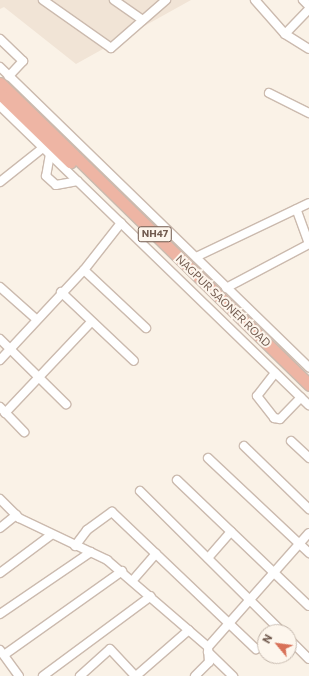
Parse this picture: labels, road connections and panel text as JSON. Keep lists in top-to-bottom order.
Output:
{
  "streets": {
    "highway": ["NH47", "NAGPUR SAONER ROAD"]
  },
  "north": "top left"
}
